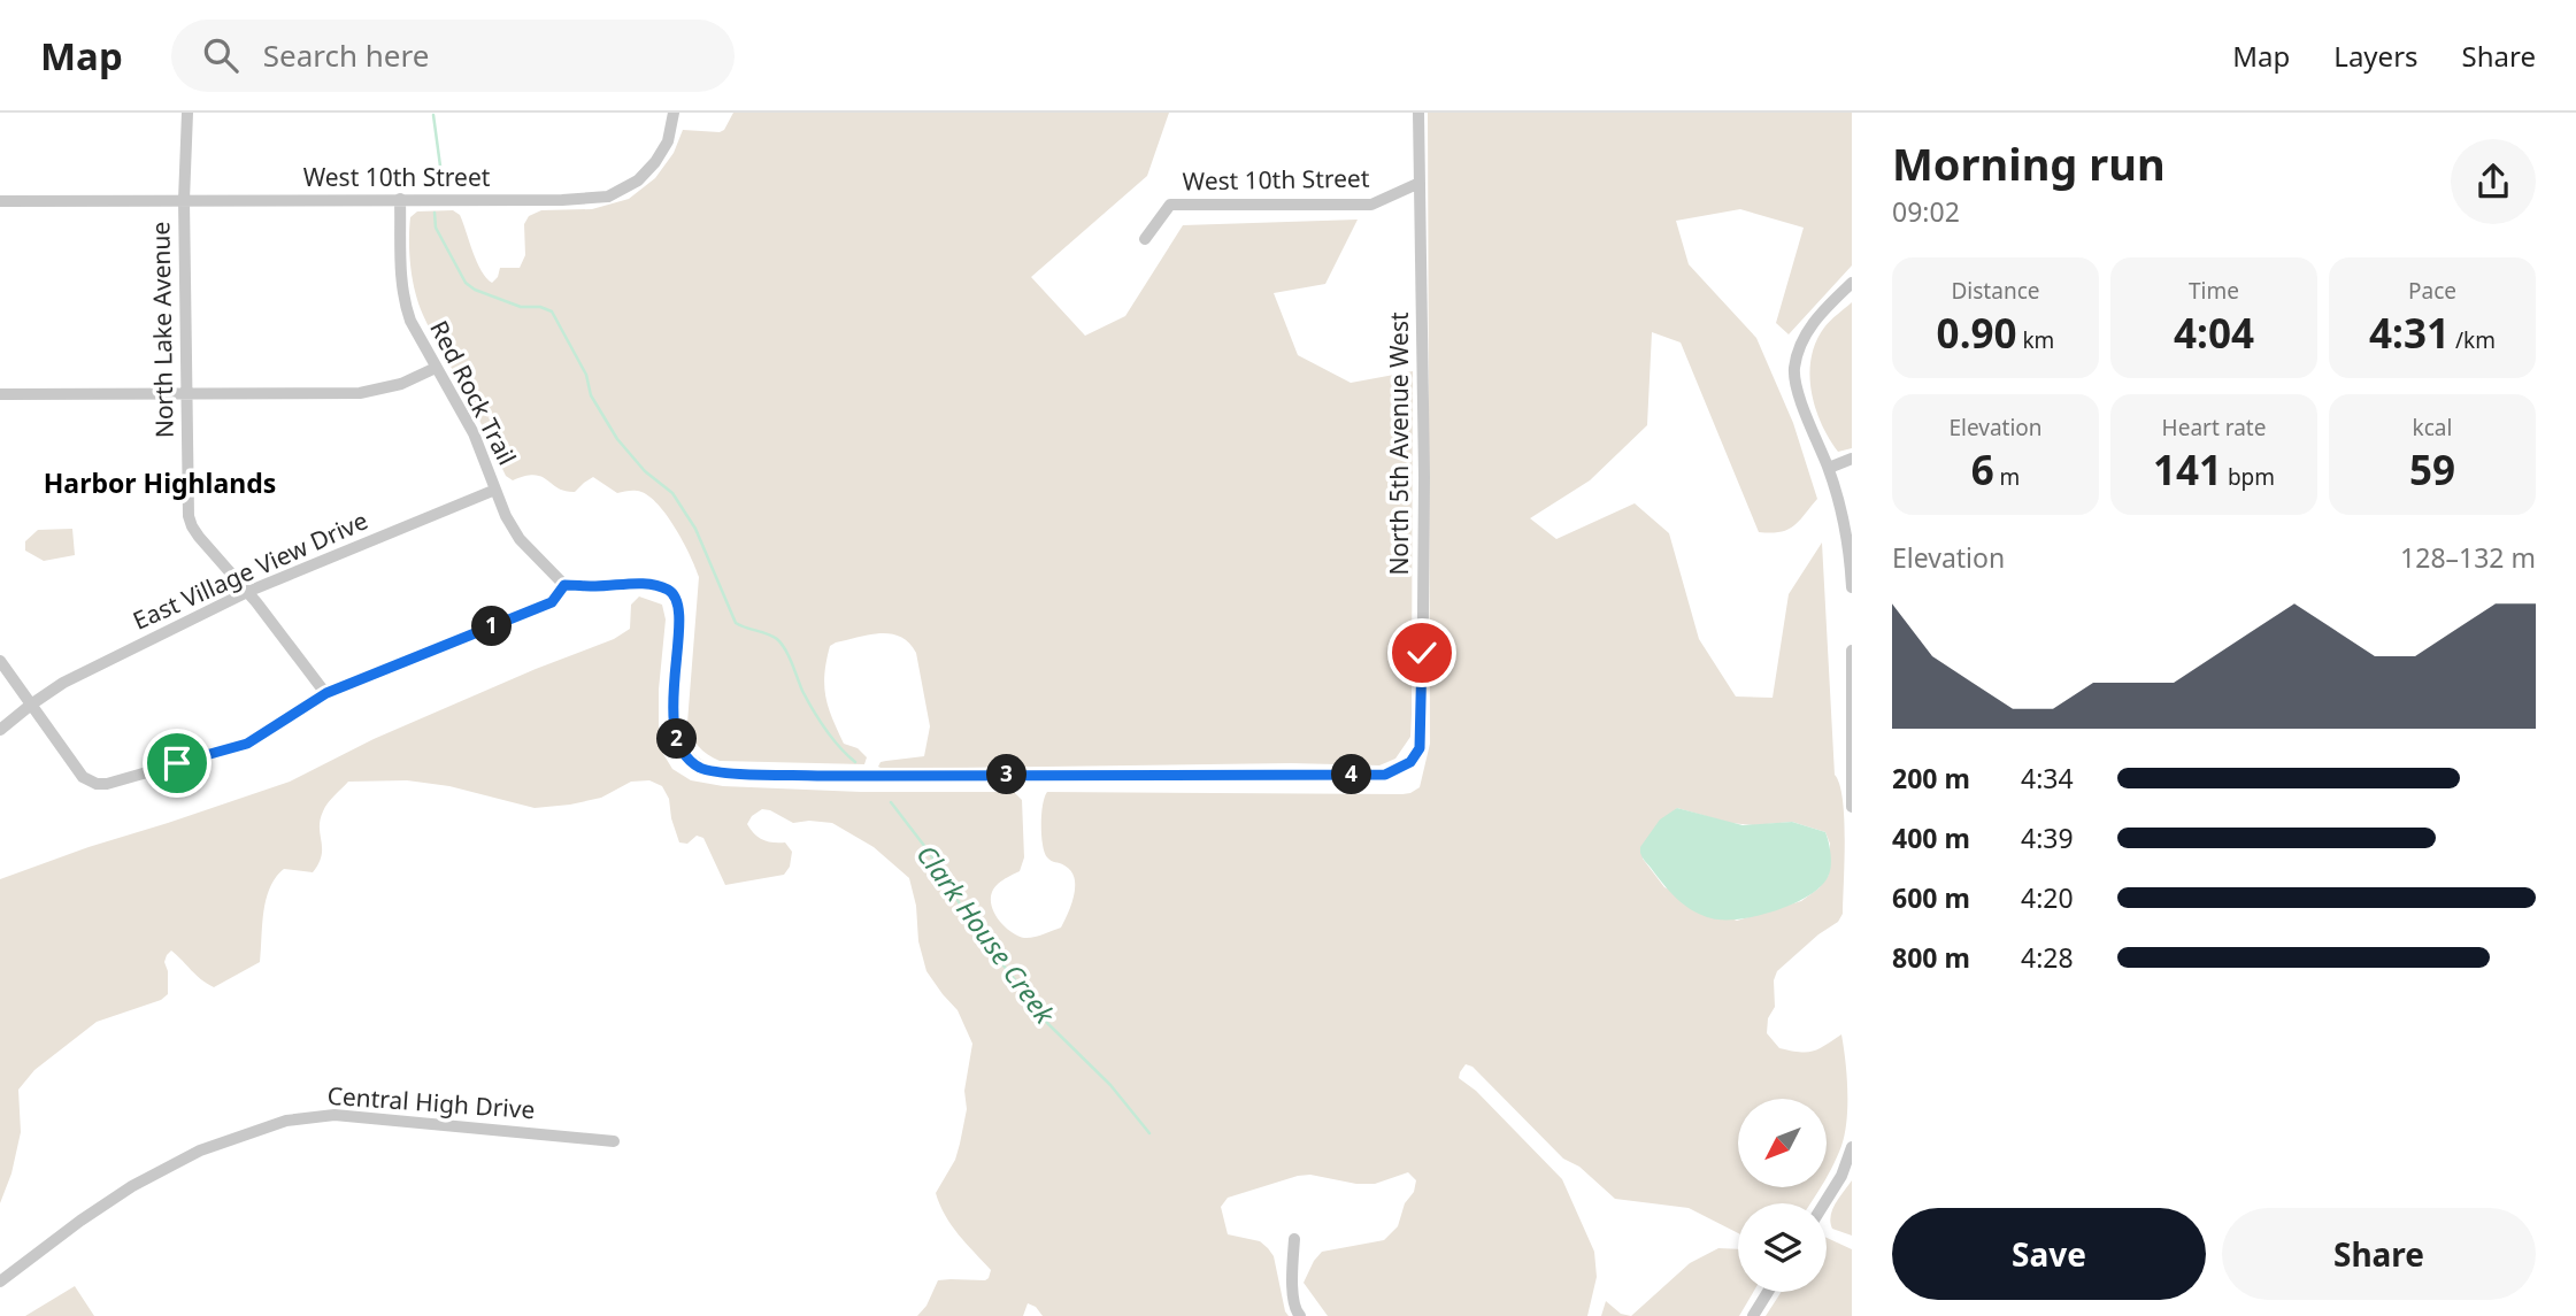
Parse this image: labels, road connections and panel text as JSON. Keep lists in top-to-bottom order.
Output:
{
  "streets": {
    "street": [
      "West 10th Street",
      "North Lake Avenue",
      "Red Rock Trail",
      "North 5th Avenue West",
      "East Village View Drive",
      "Central High Drive"
    ]
  },
  "crossings": [
    ["West 10th Street", "North Lake Avenue"],
    ["West 10th Street", "Red Rock Trail"],
    ["West 10th Street", "North 5th Avenue West"],
    ["North Lake Avenue", "East Village View Drive"],
    ["Red Rock Trail", "North 5th Avenue West"],
    ["Red Rock Trail", "East Village View Drive"]
  ],
  "districts": ["Harbor Highlands"],
  "water": ["Clark House Creek"],
  "north": "bottom left",
  "page": {
    "header": "Map",
    "search": "Search here",
    "nav": ["Map", "Layers", "Share"],
    "heading": ["Morning run", "09:02"],
    "stats": [
      ["Distance", "0.90 km"],
      ["Time", "4:04"],
      ["Pace", "4:31 /km"],
      ["Elevation", "6 m"],
      ["Heart rate", "141 bpm"],
      ["kcal", "59"]
    ],
    "chart": ["Elevation", "128–132 m"],
    "pins": [
      "1",
      "2",
      "3",
      "4"
    ],
    "list": [
      {
        "name": "200 m",
        "note": "4:34"
      },
      {
        "name": "400 m",
        "note": "4:39"
      },
      {
        "name": "600 m",
        "note": "4:20"
      },
      {
        "name": "800 m",
        "note": "4:28"
      }
    ],
    "buttons": ["Save", "Share"]
  }
}
